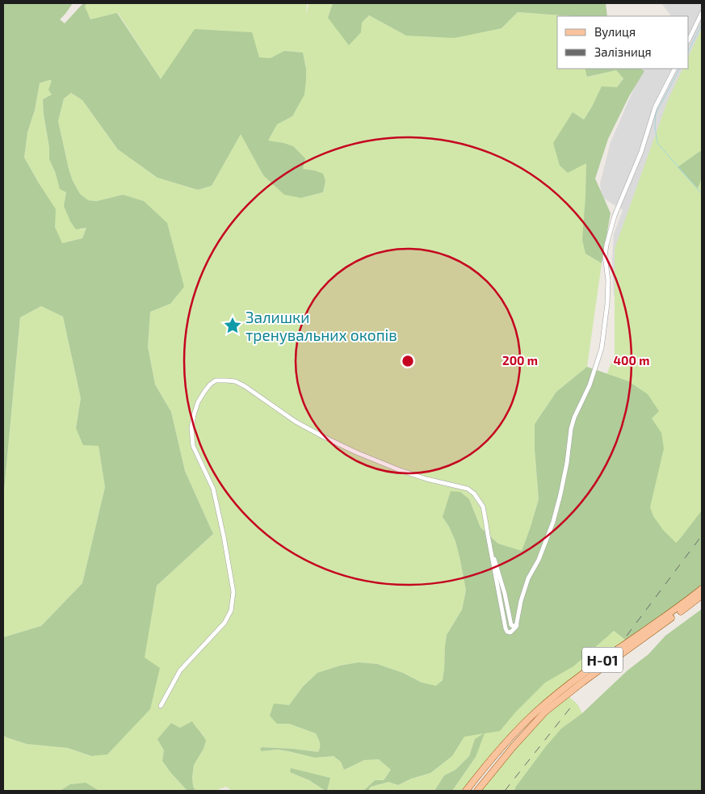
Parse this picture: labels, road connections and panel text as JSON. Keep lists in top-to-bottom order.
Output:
{
  "streets": {
    "main road": ["Н-01"]
  },
  "places": {
    "place": ["Залишки тренувальних окопів"]
  },
  "legend": ["Вулиця", "Залізниця"],
  "rings": ["200 m", "400 m"]
}
